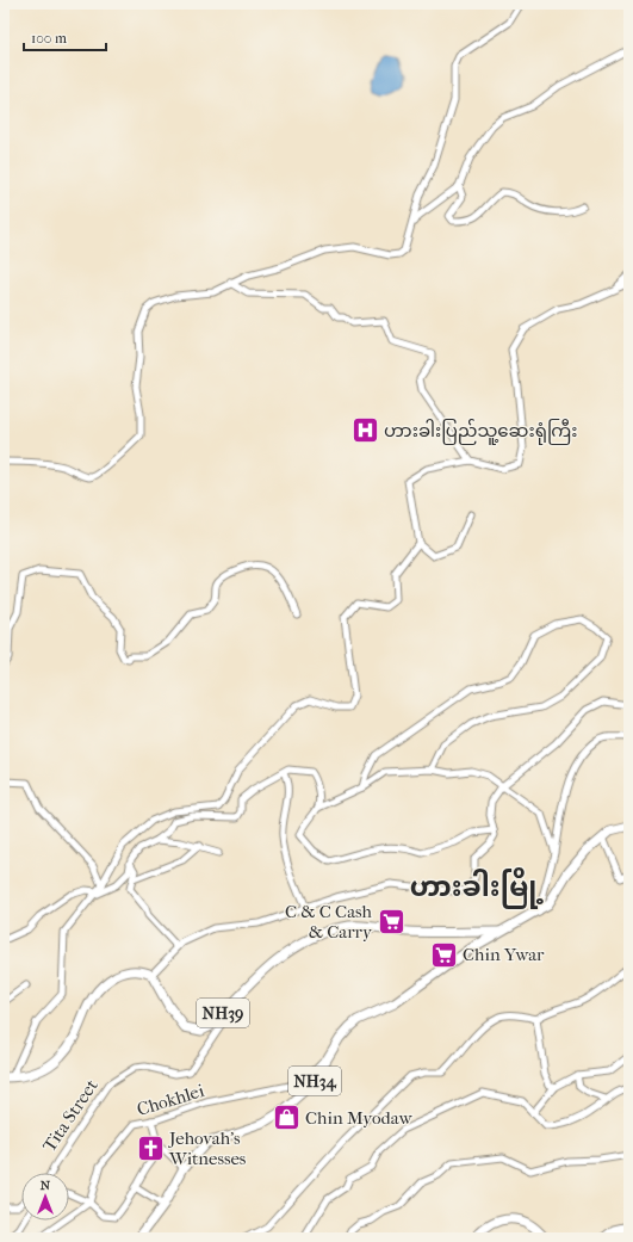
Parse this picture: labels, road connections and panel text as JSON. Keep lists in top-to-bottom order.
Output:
{
  "streets": {
    "highway": ["NH39", "NH34"],
    "street": ["Chokhlei", "Tita Street"]
  },
  "crossings": [
    ["NH39", "NH34"],
    ["NH39", "Tita Street"],
    ["NH34", "Chokhlei"]
  ],
  "districts": ["ဟားခါးမြို့"],
  "places": {
    "hospital": ["ဟားခါးပြည်သူ့ဆေးရုံကြီး"],
    "supermarket": ["C & C Cash & Carry", "Chin Ywar"],
    "shop": ["Chin Myodaw"],
    "church": ["Jehovah's Witnesses"]
  },
  "scale_bar": "100 m",
  "north": "top"
}
